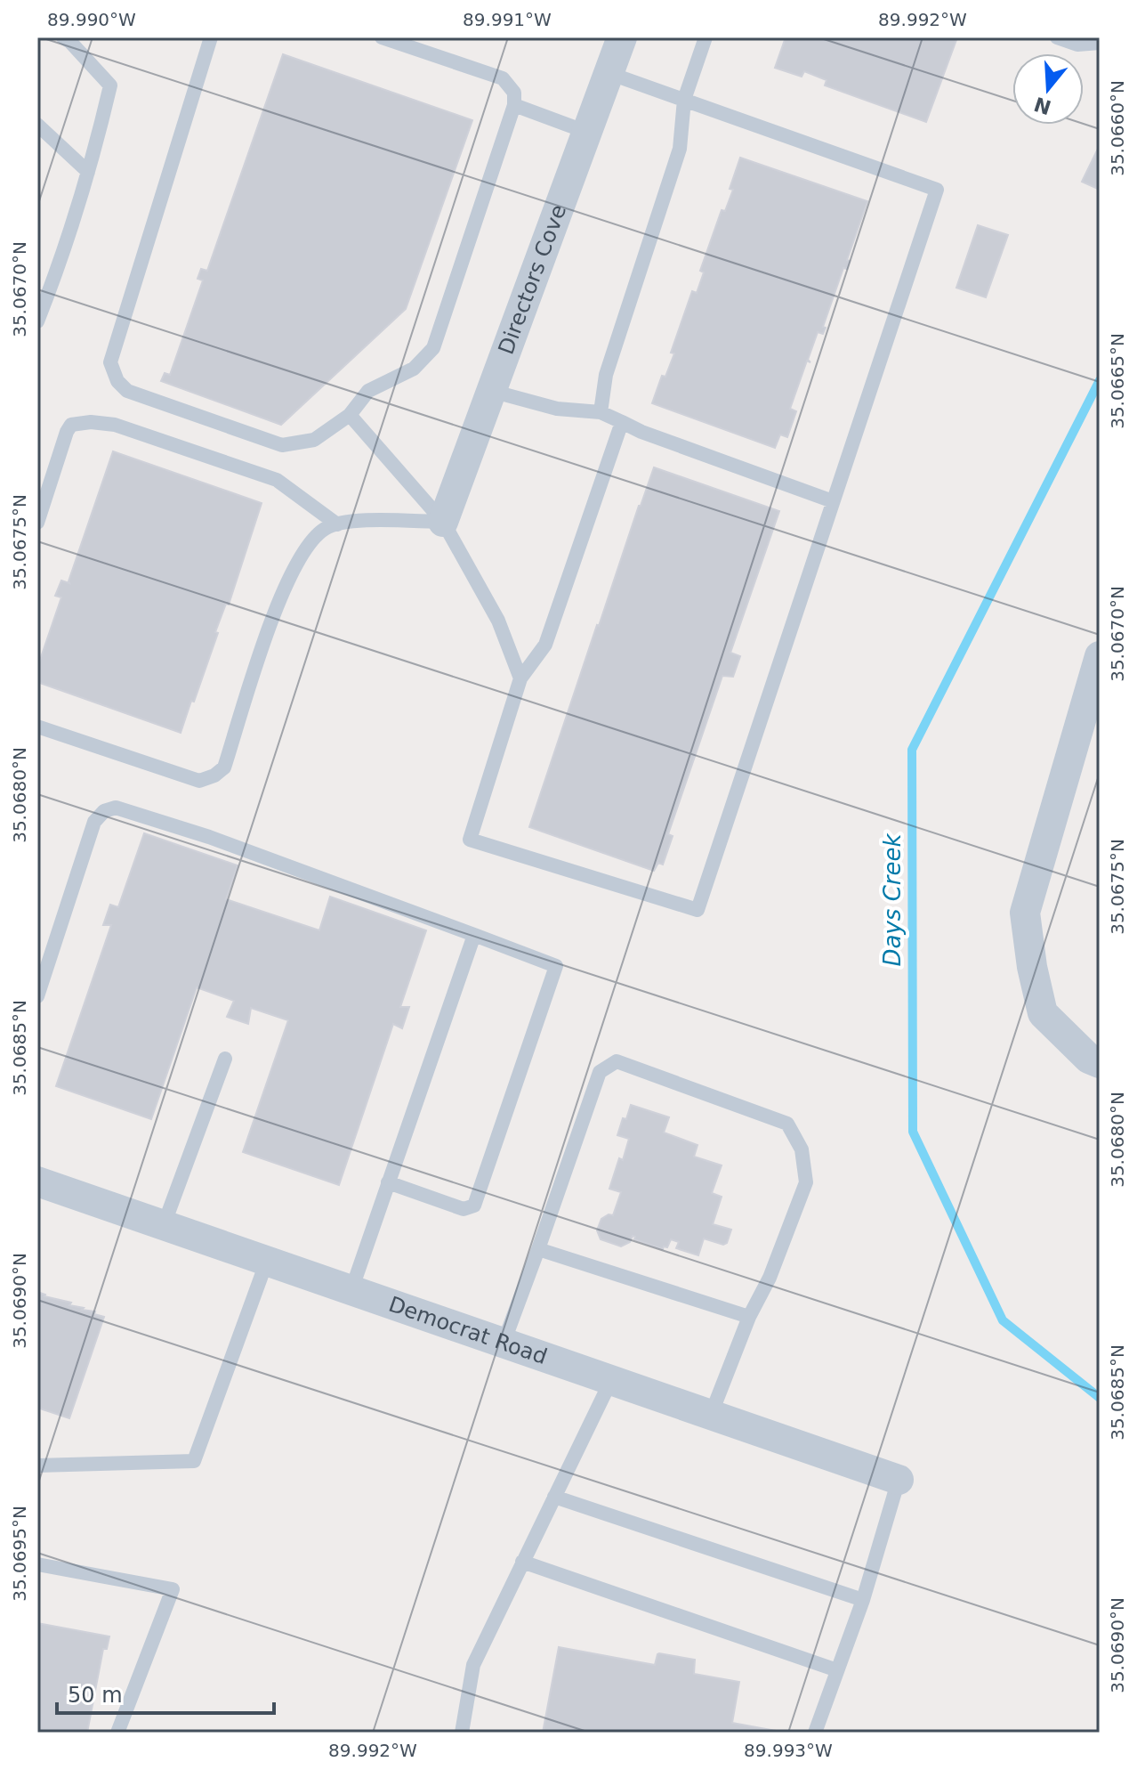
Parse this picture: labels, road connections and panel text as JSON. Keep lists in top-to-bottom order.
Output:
{
  "streets": {
    "street": ["Directors Cove", "Democrat Road"]
  },
  "water": ["Days Creek"],
  "scale_bar": "50 m",
  "north": "bottom",
  "coordinates": [
    "89.990°W",
    "89.991°W",
    "89.992°W",
    "35.0660°N",
    "35.0670°N",
    "35.0665°N",
    "35.0675°N",
    "35.0680°N",
    "35.0685°N",
    "35.0690°N",
    "35.0695°N",
    "89.993°W"
  ]
}
